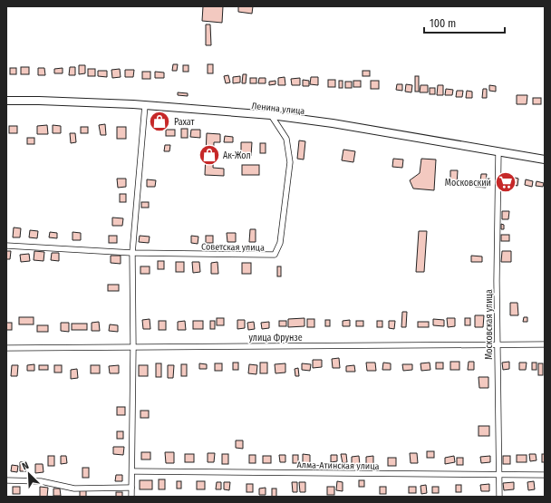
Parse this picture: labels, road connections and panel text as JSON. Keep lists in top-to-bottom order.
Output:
{
  "streets": {
    "main road": ["Ленина улица"],
    "street": [
      "Советская улица",
      "Московская улица",
      "улица Фрунзе",
      "Алма-Атинская улица"
    ]
  },
  "crossings": [
    ["Ленина улица", "Советская улица"],
    ["Ленина улица", "Московская улица"],
    ["Московская улица", "улица Фрунзе"],
    ["Московская улица", "Алма-Атинская улица"]
  ],
  "places": {
    "shop": ["Рахат", "Ак-Жол"],
    "supermarket": ["Московский"]
  },
  "scale_bar": "100 m",
  "north": "top left"
}
